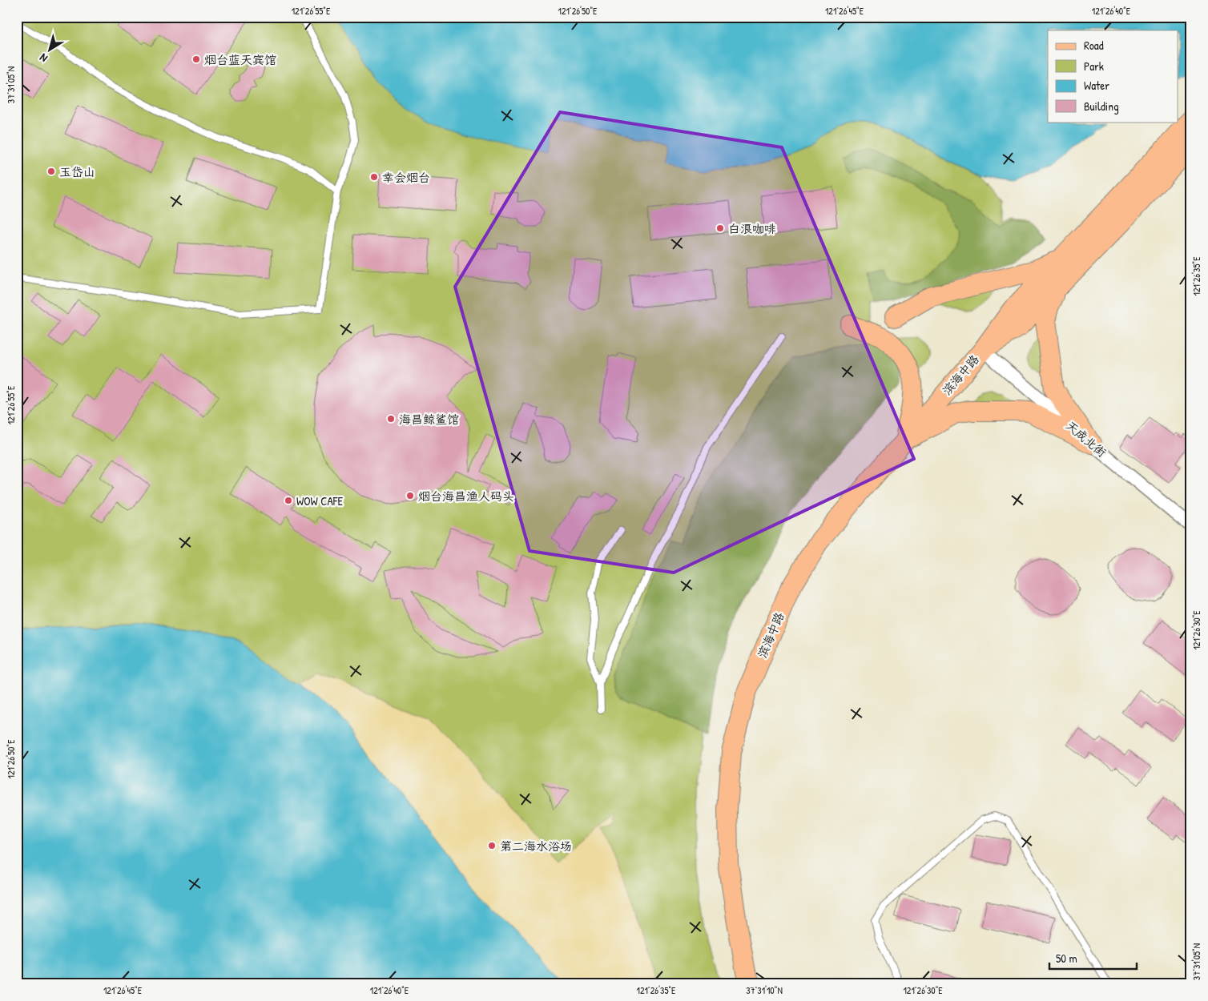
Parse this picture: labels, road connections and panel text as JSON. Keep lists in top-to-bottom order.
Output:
{
  "streets": {
    "main road": ["滨海中路"],
    "street": ["天成北街"]
  },
  "crossings": [
    ["滨海中路", "天成北街"]
  ],
  "places": [
    "烟台蓝天宾馆",
    "玉岱山",
    "幸会烟台",
    "白浪咖啡",
    "海昌鲸鲨馆",
    "烟台海昌渔人码头",
    "WOW CAFE",
    "第二海水浴场"
  ],
  "legend": [
    "Road",
    "Park",
    "Water",
    "Building"
  ],
  "scale_bar": "50 m",
  "north": "bottom left",
  "coordinates": [
    "121°26'55\"E",
    "121°26'50\"E",
    "121°26'45\"E",
    "121°26'40\"E",
    "37°31'05\"N",
    "121°26'35\"E",
    "121°26'30\"E",
    "37°31'10\"N"
  ]
}
